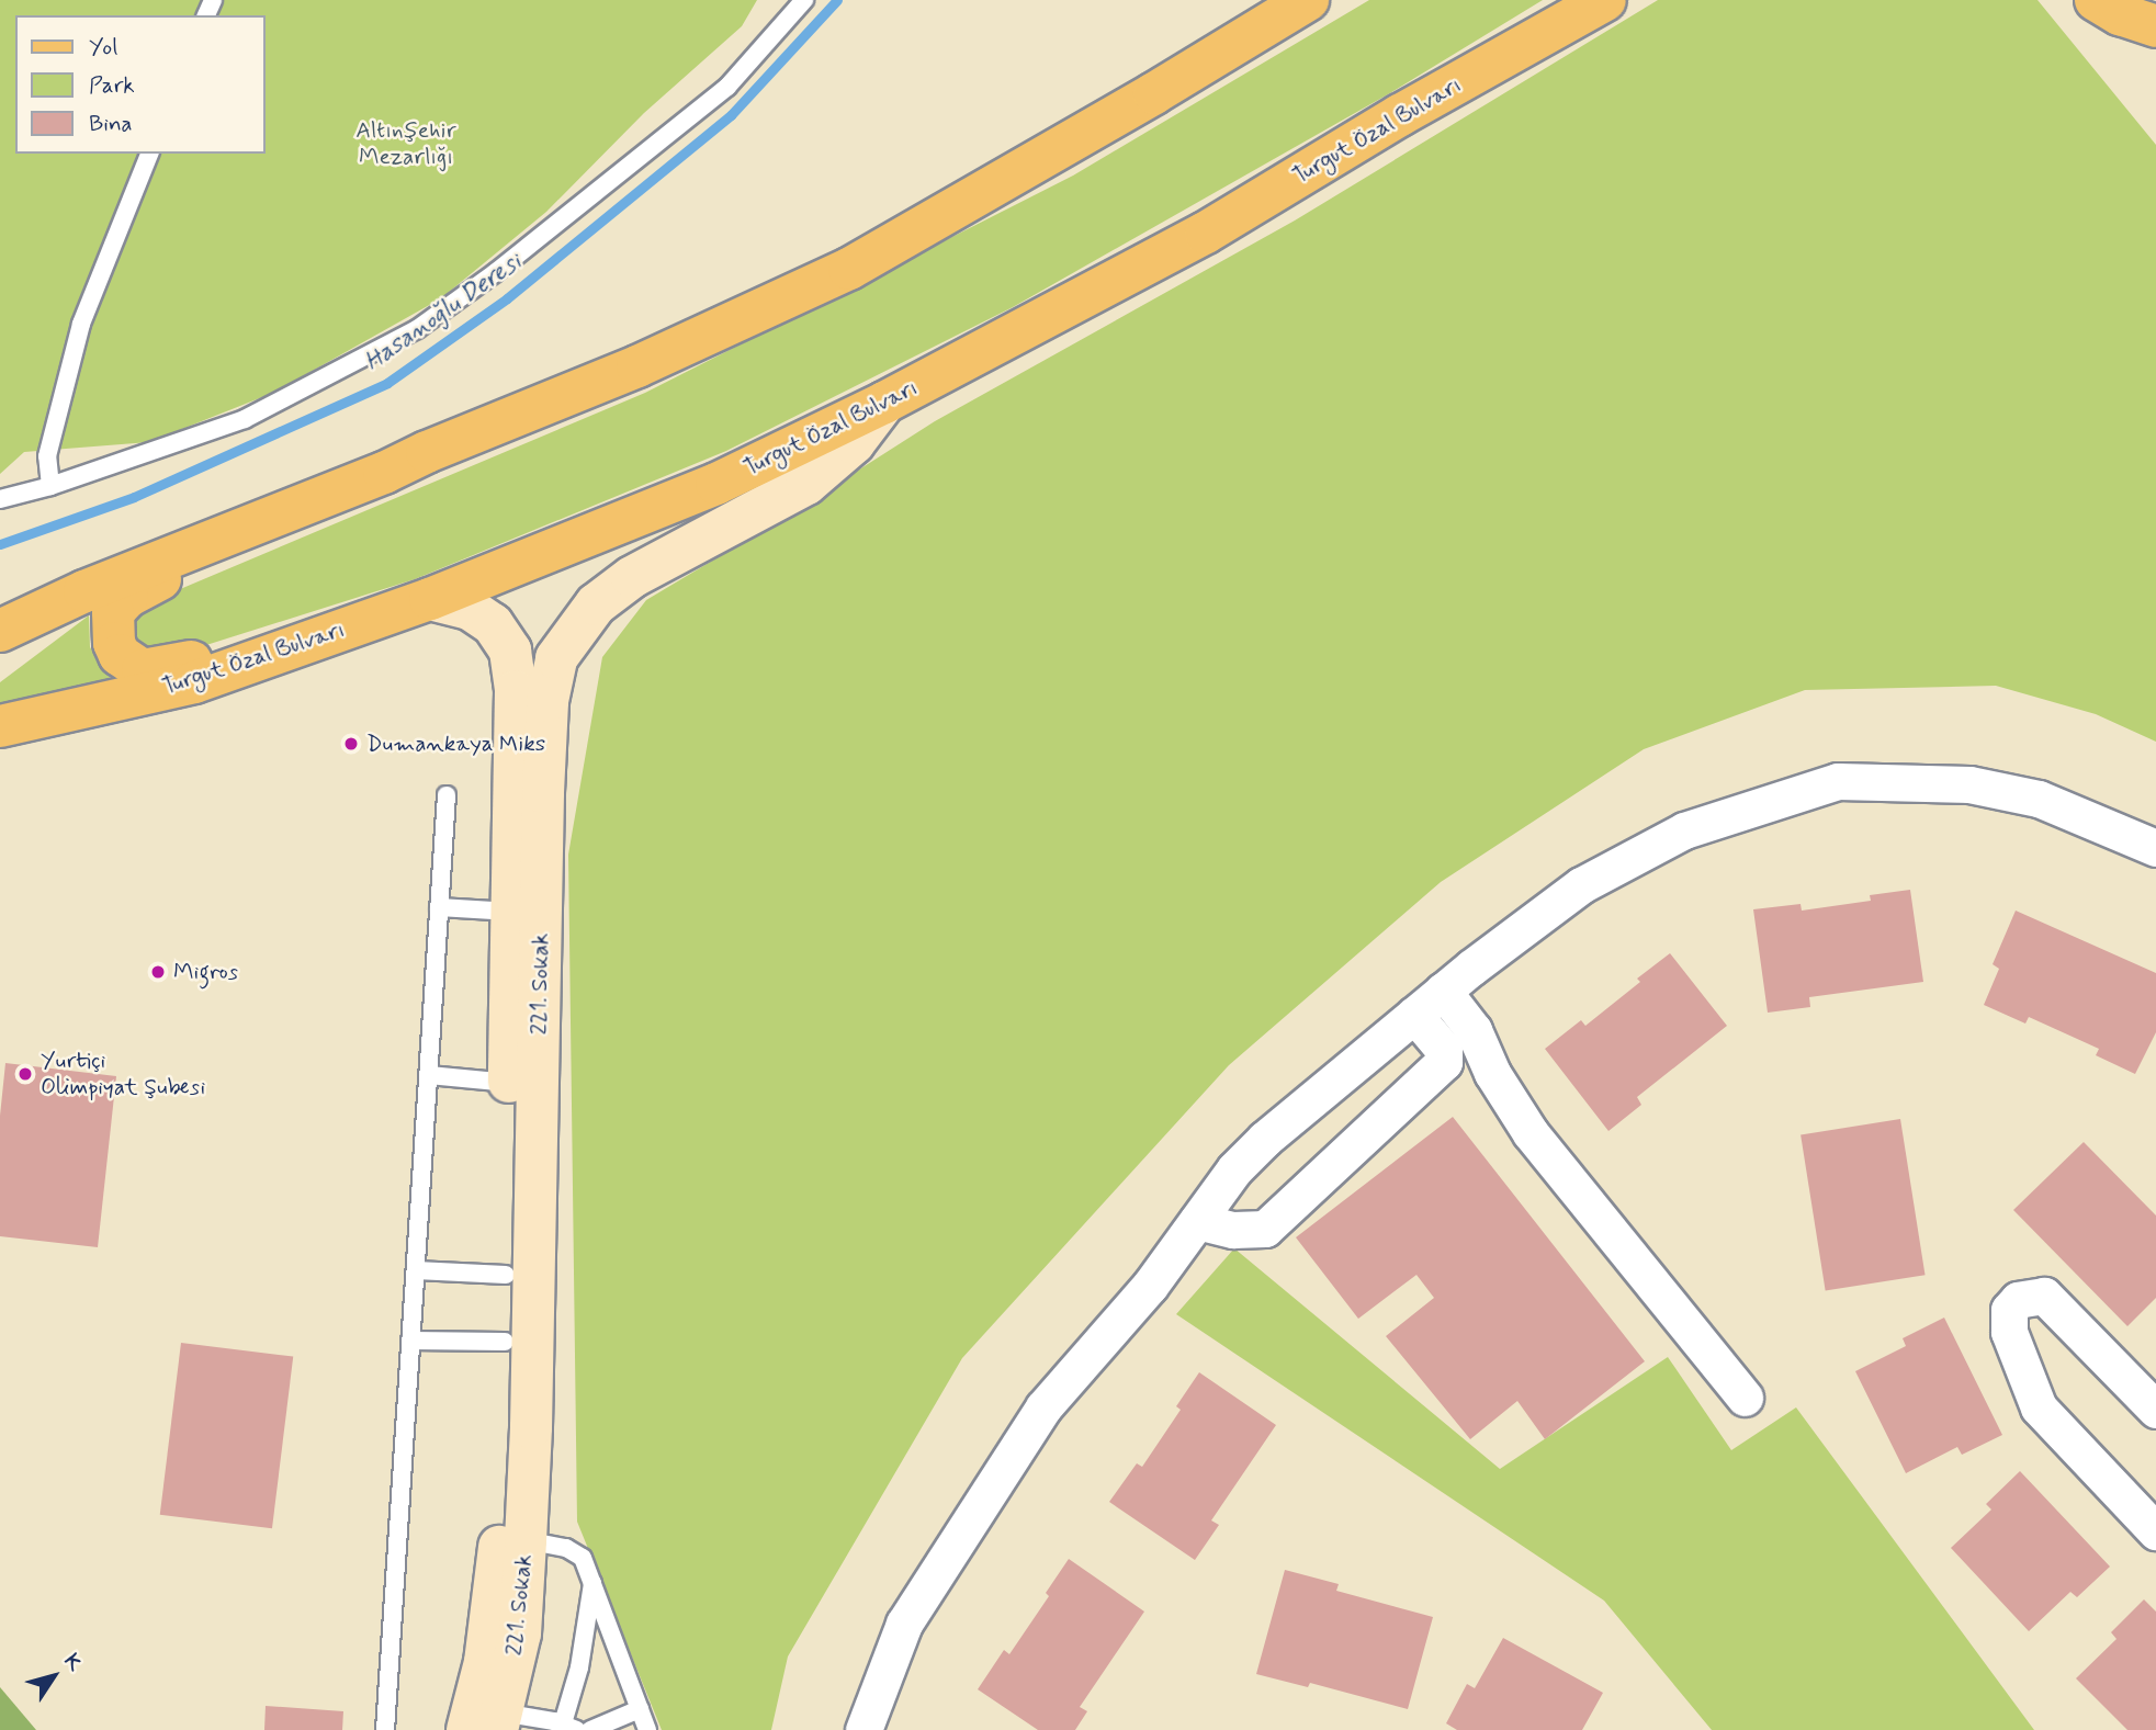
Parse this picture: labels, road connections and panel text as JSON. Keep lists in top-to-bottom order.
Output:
{
  "streets": {
    "main road": ["Turgut Özal Bulvarı"],
    "street": ["221. Sokak"]
  },
  "crossings": [
    ["Turgut Özal Bulvarı", "221. Sokak"]
  ],
  "water": ["Hasanoğlu Deresi"],
  "parks": ["Altınşehir Mezarlığı"],
  "places": ["Dumankaya Miks", "Migros", "Yurtiçi Olimpiyat Şubesi"],
  "legend": ["Yol", "Park", "Bina"],
  "north": "top right"
}
